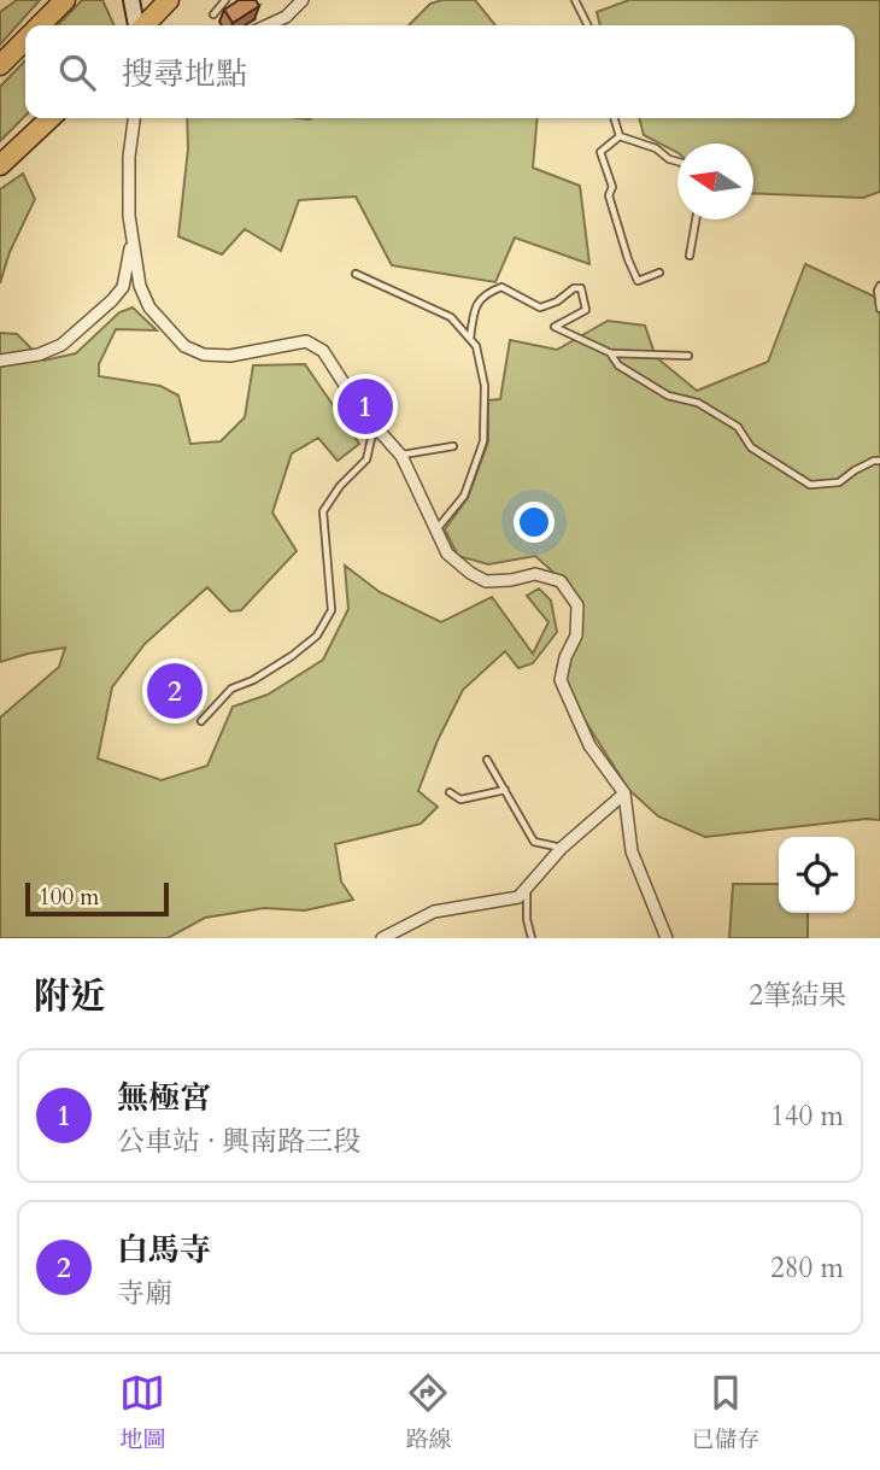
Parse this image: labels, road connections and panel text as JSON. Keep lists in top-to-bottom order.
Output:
{
  "scale_bar": "100 m",
  "north": "left",
  "page": {
    "search": "搜尋地點",
    "pins": ["1", "2"],
    "scale": "100 m",
    "heading": ["附近", "2筆結果"],
    "list": [
      {
        "mark": "1",
        "name": "無極宮",
        "note": "公車站 · 興南路三段",
        "value": "140 m"
      },
      {
        "mark": "2",
        "name": "白馬寺",
        "note": "寺廟",
        "value": "280 m"
      }
    ],
    "nav": ["地圖", "路線", "已儲存"]
  }
}
